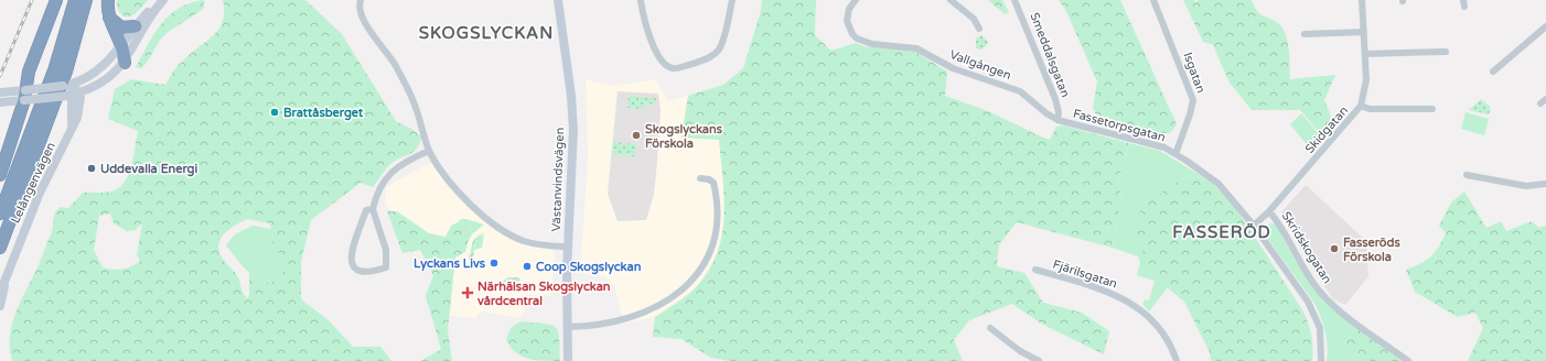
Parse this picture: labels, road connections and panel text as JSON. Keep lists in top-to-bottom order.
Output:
{
  "streets": {
    "street": [
      "Smeddalsgatan",
      "Vallgången",
      "Isgatan",
      "Fassetorpsgatan",
      "Skidgatan",
      "Västanvindsvägen",
      "Lelångenvägen",
      "Skridskogatan",
      "Fjärilsgatan"
    ]
  },
  "crossings": [
    ["Smeddalsgatan", "Vallgången"],
    ["Smeddalsgatan", "Fassetorpsgatan"],
    ["Vallgången", "Fassetorpsgatan"],
    ["Isgatan", "Fassetorpsgatan"],
    ["Fassetorpsgatan", "Skidgatan"],
    ["Skidgatan", "Skridskogatan"]
  ],
  "districts": ["SKOGSLYCKAN", "FASSERÖD"],
  "places": {
    "other": [
      "Brattåsberget",
      "Skogslyckans Förskola",
      "Uddevalla Energi",
      "Fasseröds Förskola",
      "Lyckans Livs",
      "Coop Skogslyckan"
    ],
    "health": ["Närhälsan Skogslyckan vårdcentral"]
  }
}
